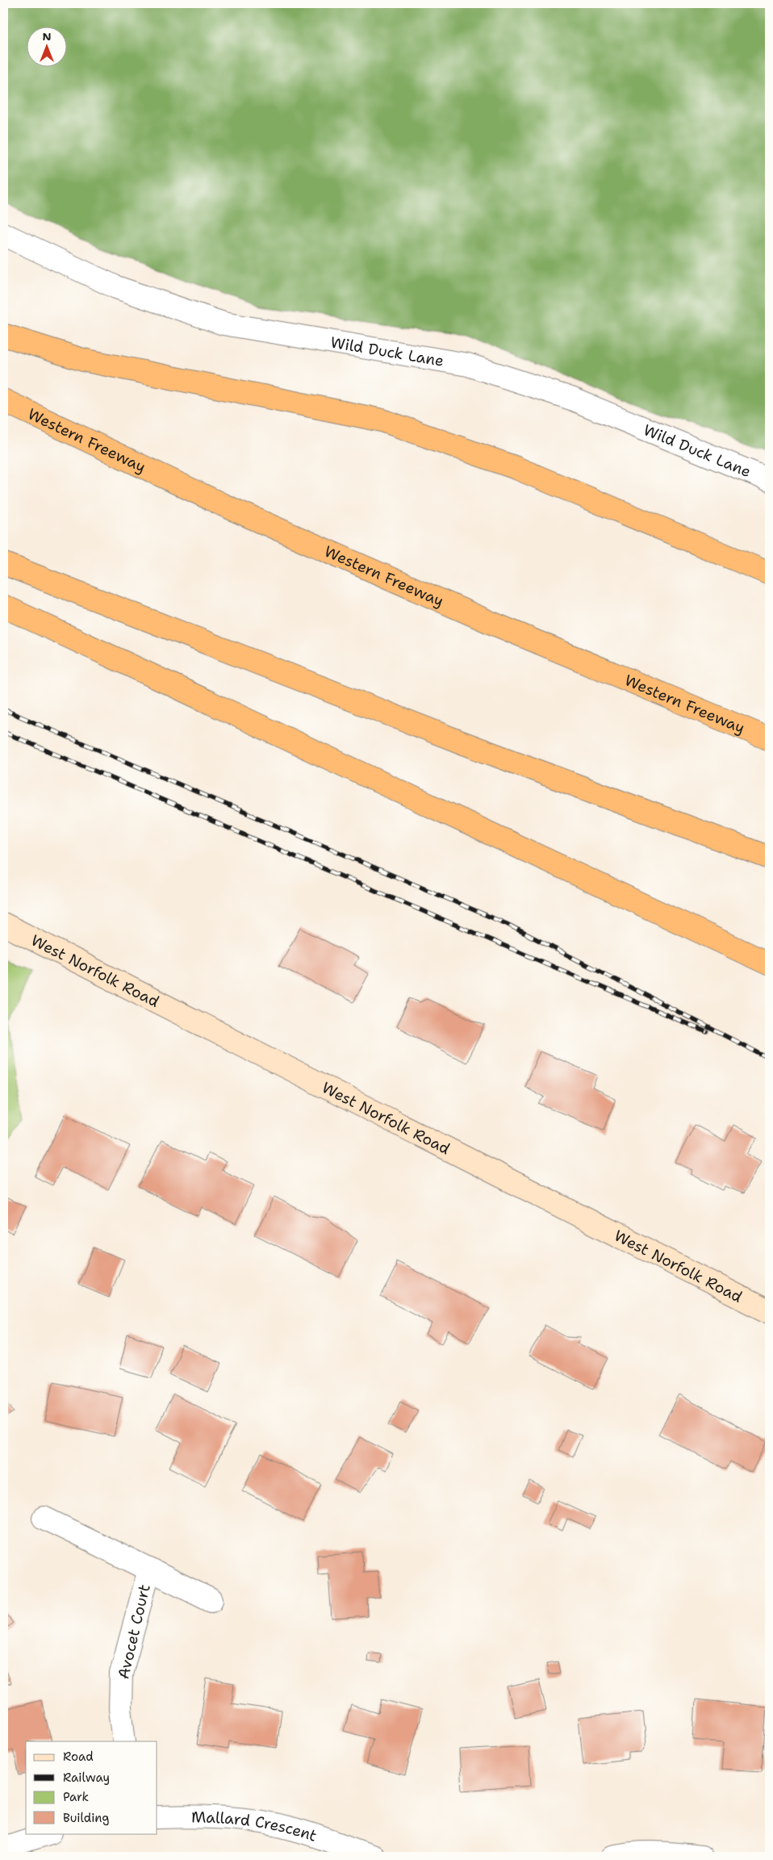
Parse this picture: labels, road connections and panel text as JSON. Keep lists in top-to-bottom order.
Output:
{
  "streets": {
    "highway": ["Western Freeway"],
    "street": [
      "Wild Duck Lane",
      "West Norfolk Road",
      "Avocet Court",
      "Mallard Crescent"
    ]
  },
  "legend": [
    "Road",
    "Railway",
    "Park",
    "Building"
  ],
  "north": "top"
}
